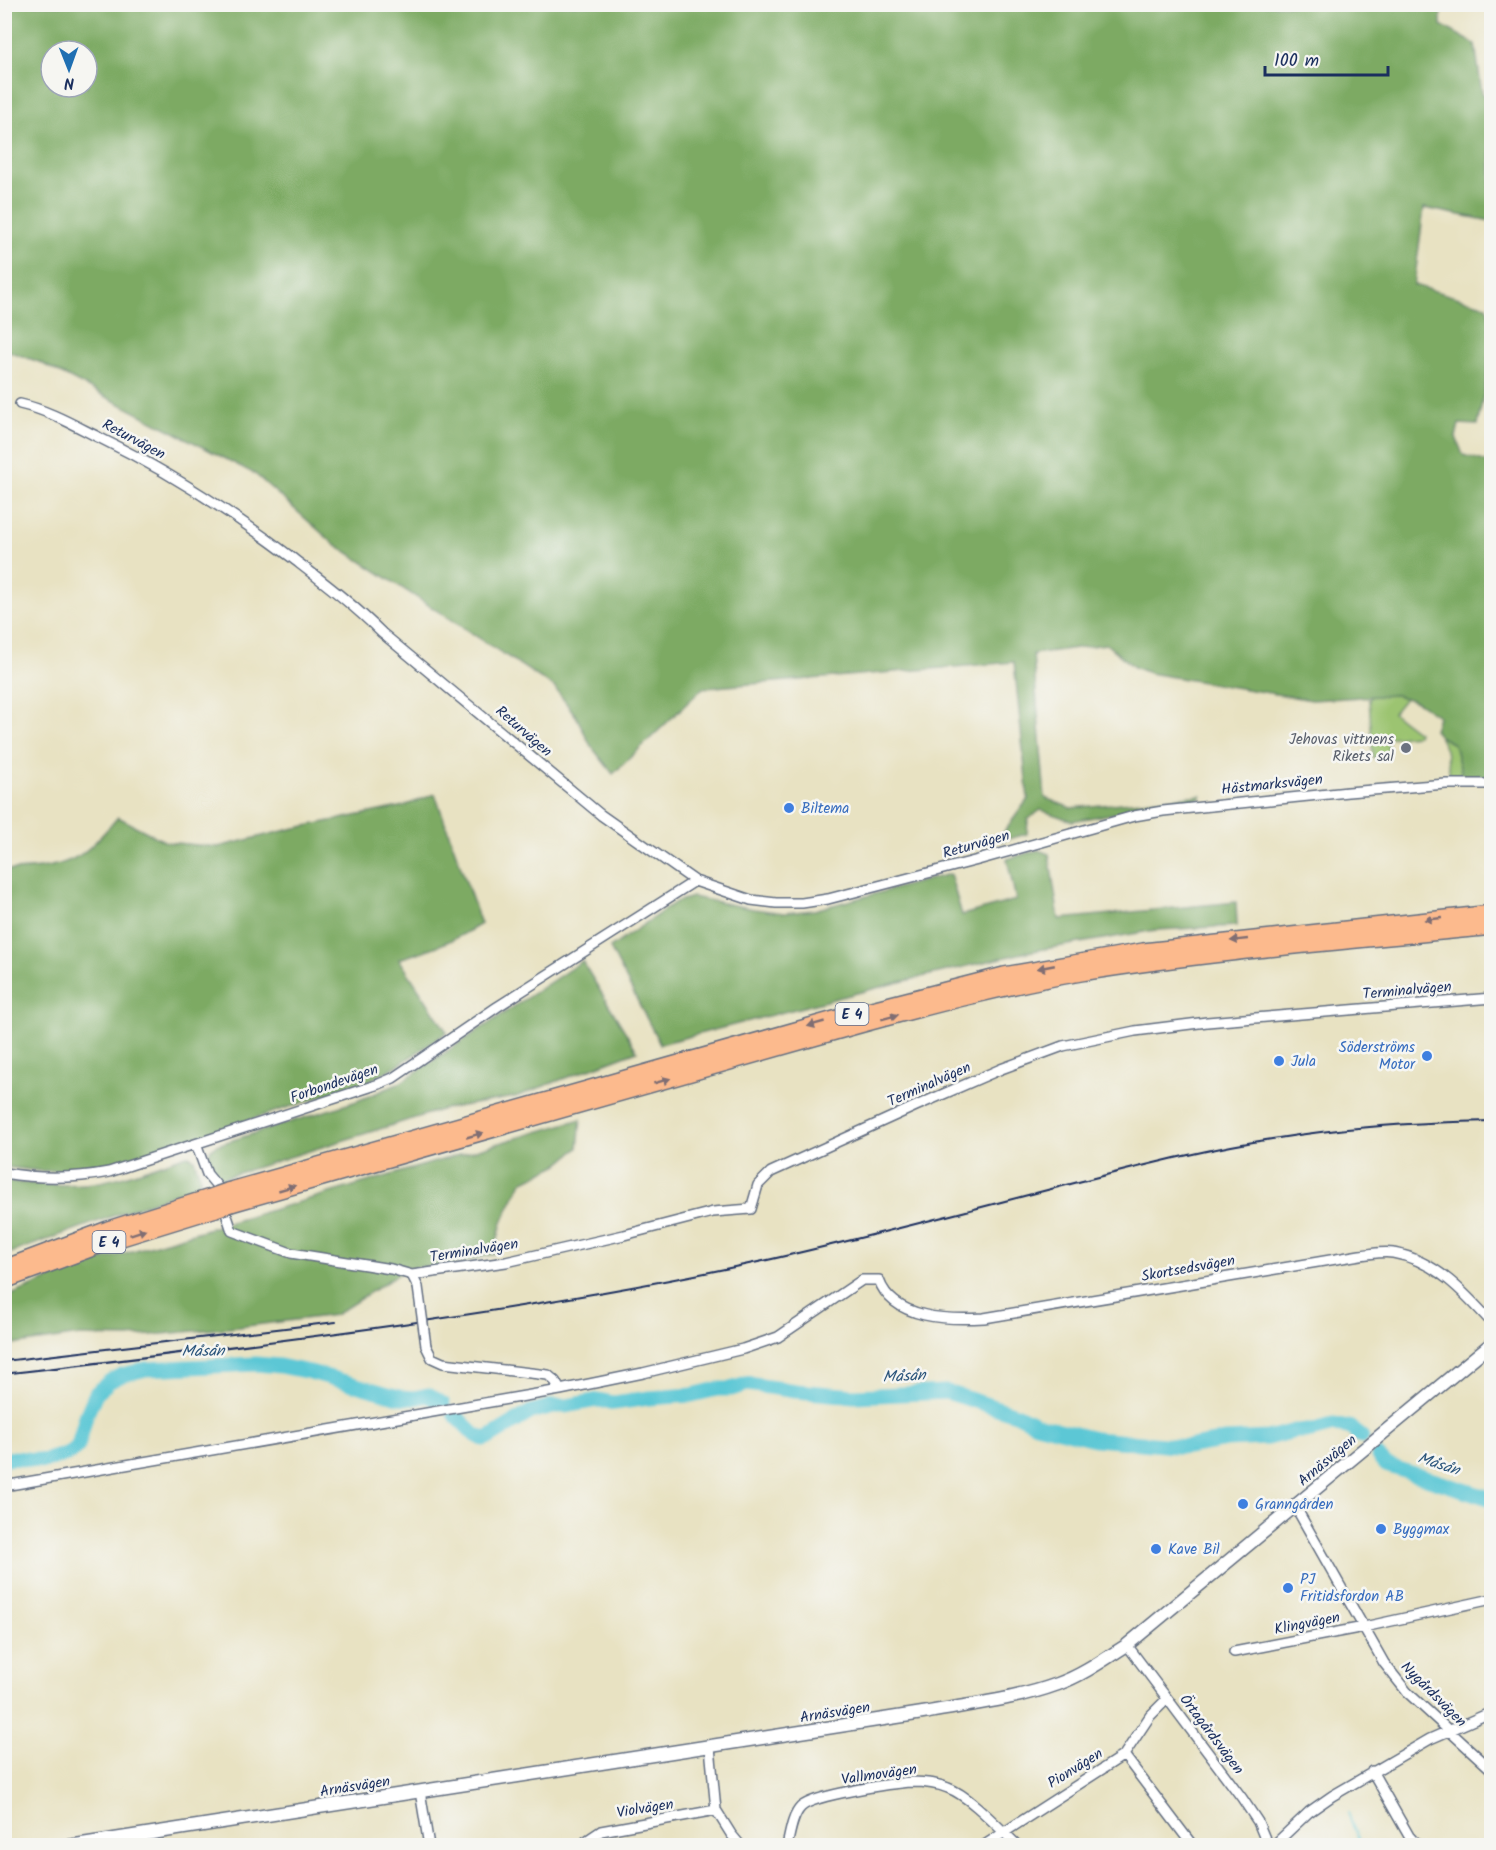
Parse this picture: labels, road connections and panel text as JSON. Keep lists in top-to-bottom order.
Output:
{
  "streets": {
    "highway": ["E 4"],
    "street": [
      "Returvägen",
      "Hästmarksvägen",
      "Terminalvägen",
      "Forbondevägen",
      "Skortsedsvägen",
      "Arnäsvägen",
      "Klingvägen",
      "Nygårdsvägen",
      "Örtagårdsvägen",
      "Pionvägen",
      "Vallmovägen",
      "Violvägen"
    ]
  },
  "crossings": [
    ["Returvägen", "Hästmarksvägen"],
    ["Returvägen", "Forbondevägen"],
    ["Arnäsvägen", "Nygårdsvägen"],
    ["Arnäsvägen", "Örtagårdsvägen"],
    ["Klingvägen", "Nygårdsvägen"],
    ["Örtagårdsvägen", "Pionvägen"],
    ["Pionvägen", "Vallmovägen"]
  ],
  "water": ["Måsån"],
  "places": [
    "Jehovas vittnens Rikets sal",
    "Biltema",
    "Söderströms Motor",
    "Jula",
    "Granngården",
    "Byggmax",
    "Kave Bil",
    "PJ Fritidsfordon AB"
  ],
  "scale_bar": "100 m",
  "north": "bottom"
}
